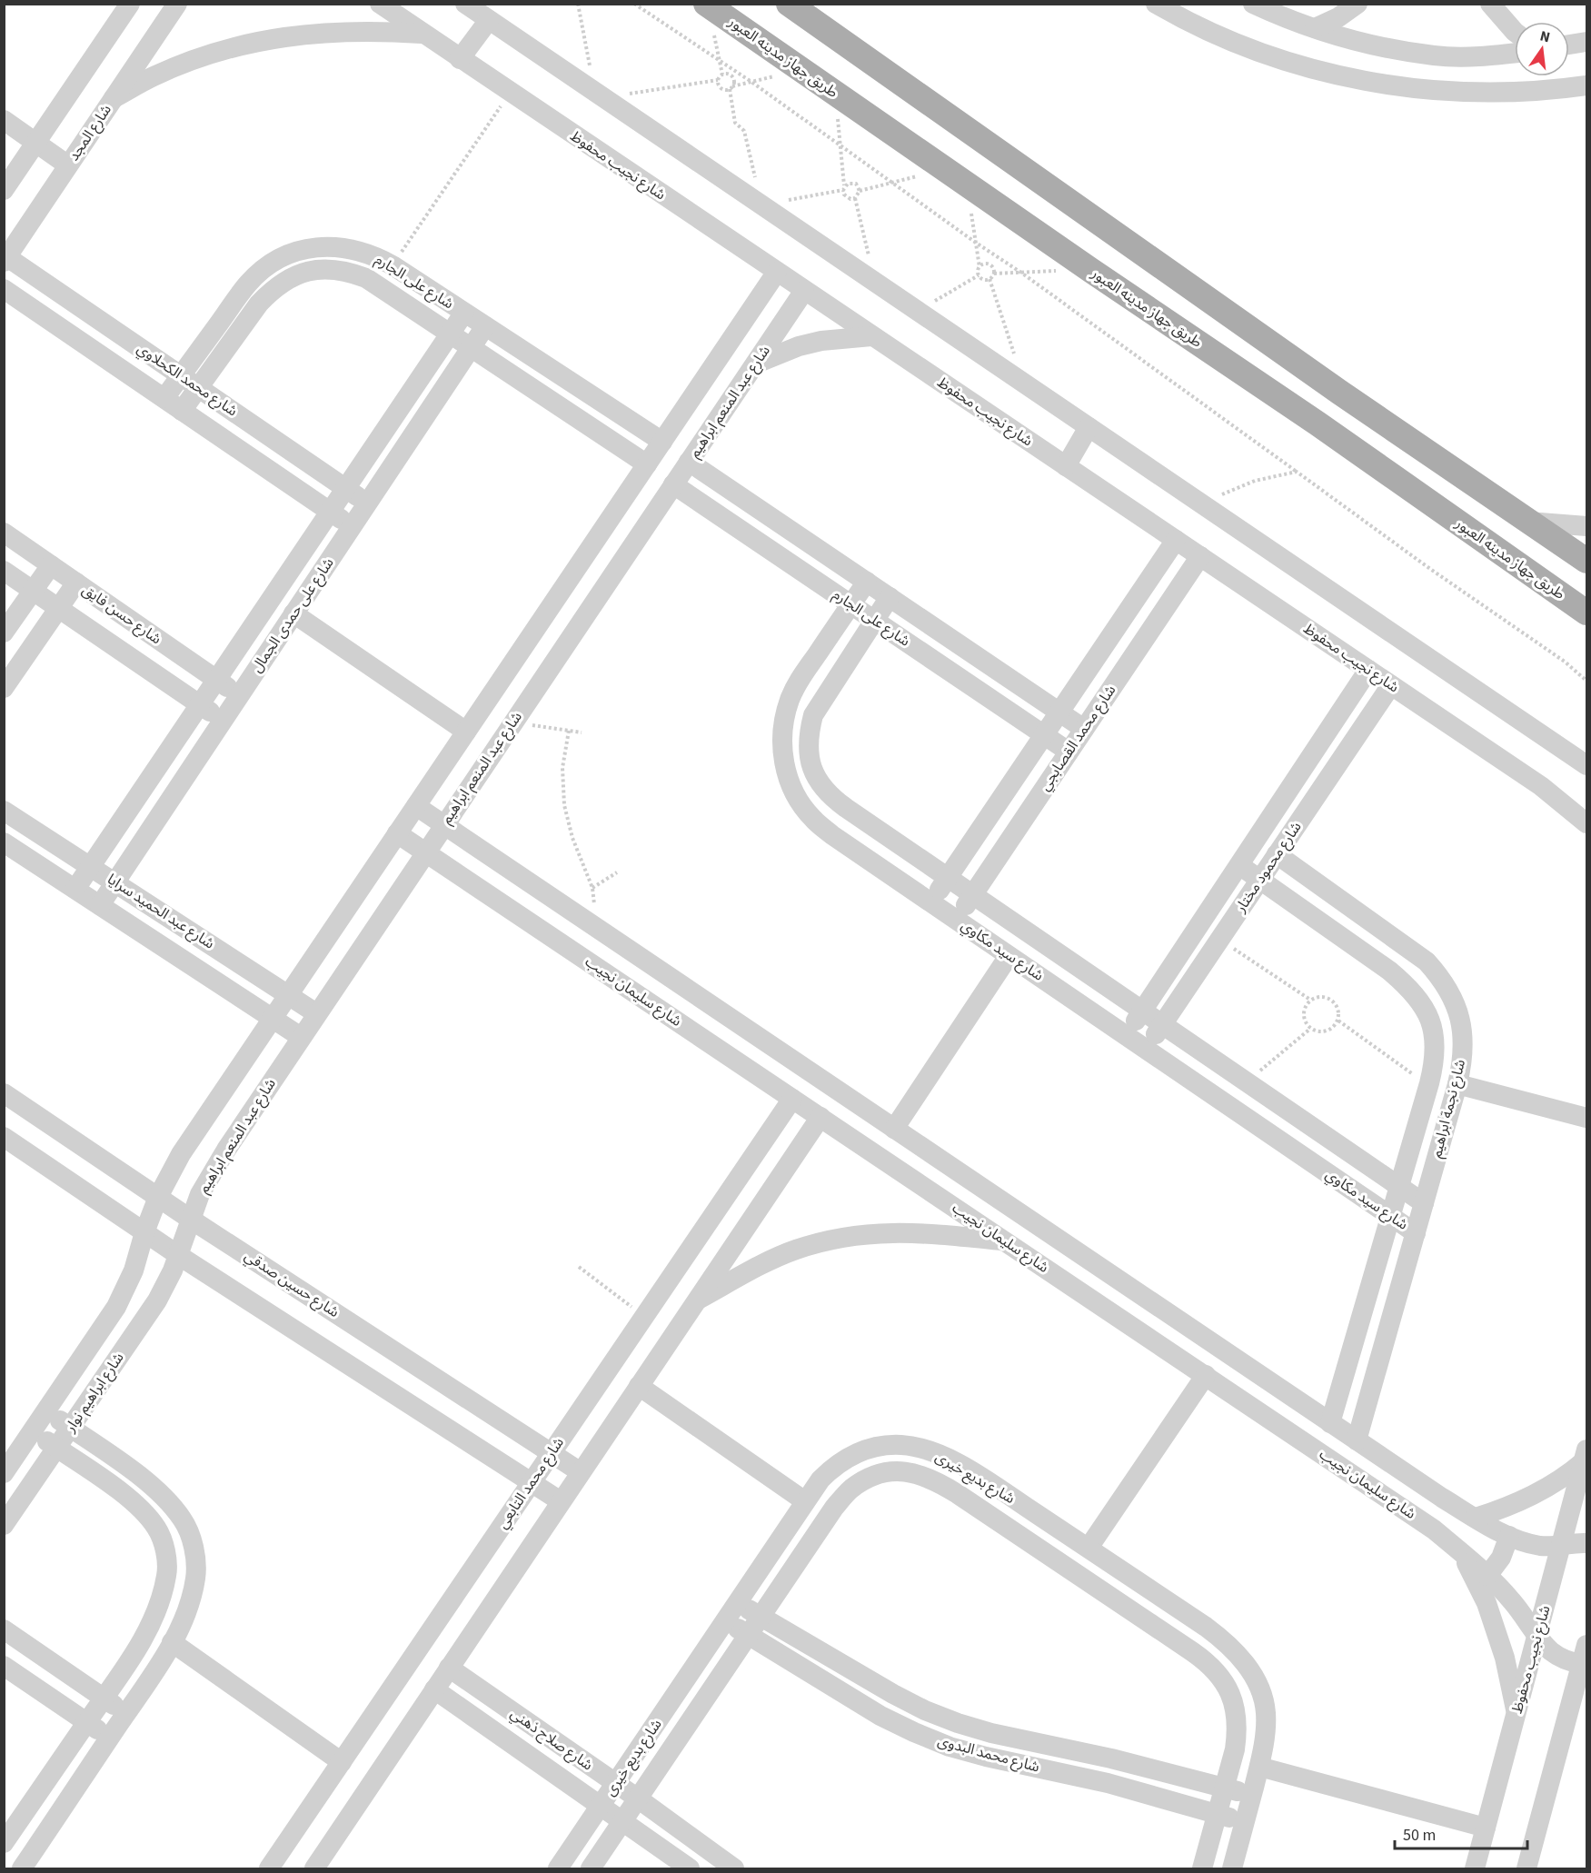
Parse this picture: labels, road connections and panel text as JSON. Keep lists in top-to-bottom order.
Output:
{
  "streets": {
    "main road": ["طريق جهاز مدينه العبور"],
    "street": [
      "شارع المجد",
      "شارع نجيب محفوظ",
      "شارع على الجارم",
      "شارع محمد الكحلاوي",
      "شارع عبد المنعم ابراهيم",
      "شارع حسن فايق",
      "شارع على حمدى الجمال",
      "شارع محمد القصابجي",
      "شارع محمود مختار",
      "شارع عبد الحميد سرايا",
      "شارع سيد مكاوي",
      "شارع سليمان نجيب",
      "شارع نجمة ابراهيم",
      "شارع حسين صدقي",
      "شارع ابراهيم نوار",
      "شارع بديع خيرى",
      "شارع محمد التابعي",
      "شارع صلاح ذهني",
      "شارع محمد البدوى"
    ]
  },
  "crossings": [
    ["شارع المجد", "شارع محمد الكحلاوي"],
    ["شارع نجيب محفوظ", "شارع عبد المنعم ابراهيم"],
    ["شارع نجيب محفوظ", "شارع محمد القصابجي"],
    ["شارع نجيب محفوظ", "شارع محمود مختار"],
    ["شارع نجيب محفوظ", "شارع سليمان نجيب"],
    ["شارع على الجارم", "شارع محمد الكحلاوي"],
    ["شارع على الجارم", "شارع عبد المنعم ابراهيم"],
    ["شارع على الجارم", "شارع على حمدى الجمال"],
    ["شارع على الجارم", "شارع محمد القصابجي"],
    ["شارع على الجارم", "شارع سيد مكاوي"],
    ["شارع محمد الكحلاوي", "شارع على حمدى الجمال"],
    ["شارع عبد المنعم ابراهيم", "شارع عبد الحميد سرايا"],
    ["شارع عبد المنعم ابراهيم", "شارع سليمان نجيب"],
    ["شارع عبد المنعم ابراهيم", "شارع حسين صدقي"],
    ["شارع عبد المنعم ابراهيم", "شارع ابراهيم نوار"],
    ["شارع حسن فايق", "شارع على حمدى الجمال"],
    ["شارع على حمدى الجمال", "شارع عبد الحميد سرايا"],
    ["شارع محمد القصابجي", "شارع سيد مكاوي"],
    ["شارع محمود مختار", "شارع سيد مكاوي"],
    ["شارع محمود مختار", "شارع نجمة ابراهيم"],
    ["شارع سيد مكاوي", "شارع نجمة ابراهيم"],
    ["شارع سليمان نجيب", "شارع نجمة ابراهيم"],
    ["شارع سليمان نجيب", "شارع محمد التابعي"],
    ["شارع حسين صدقي", "شارع محمد التابعي"],
    ["شارع بديع خيرى", "شارع صلاح ذهني"],
    ["شارع بديع خيرى", "شارع محمد البدوى"]
  ],
  "scale_bar": "50 m",
  "north": "top"
}
